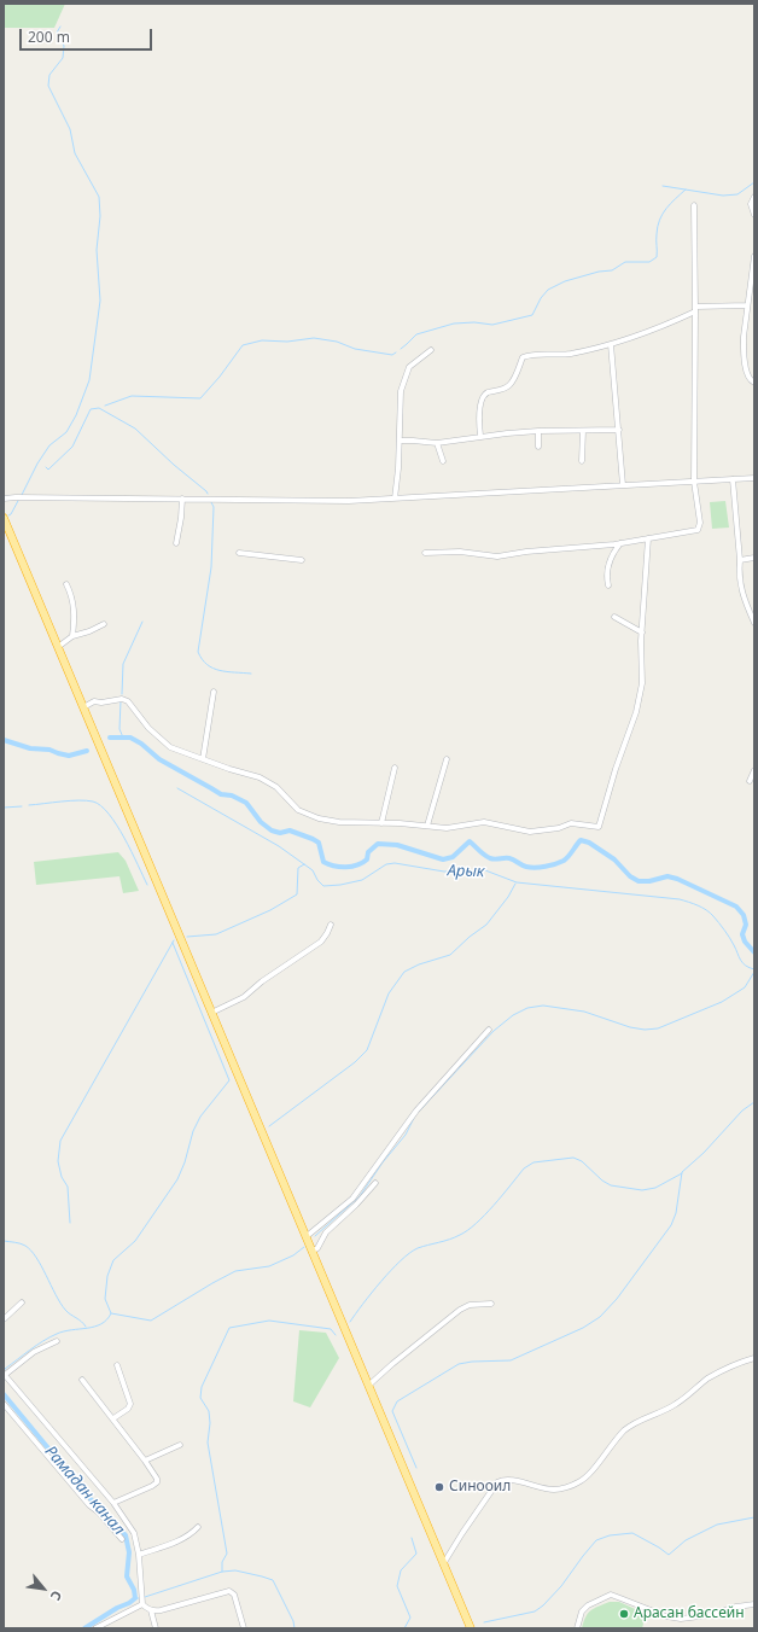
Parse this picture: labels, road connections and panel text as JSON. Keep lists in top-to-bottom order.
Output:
{
  "water": ["Арык", "Рамадан канал"],
  "places": ["Синооил", "Арасан бассейн"],
  "scale_bar": "200 m",
  "north": "bottom right"
}
